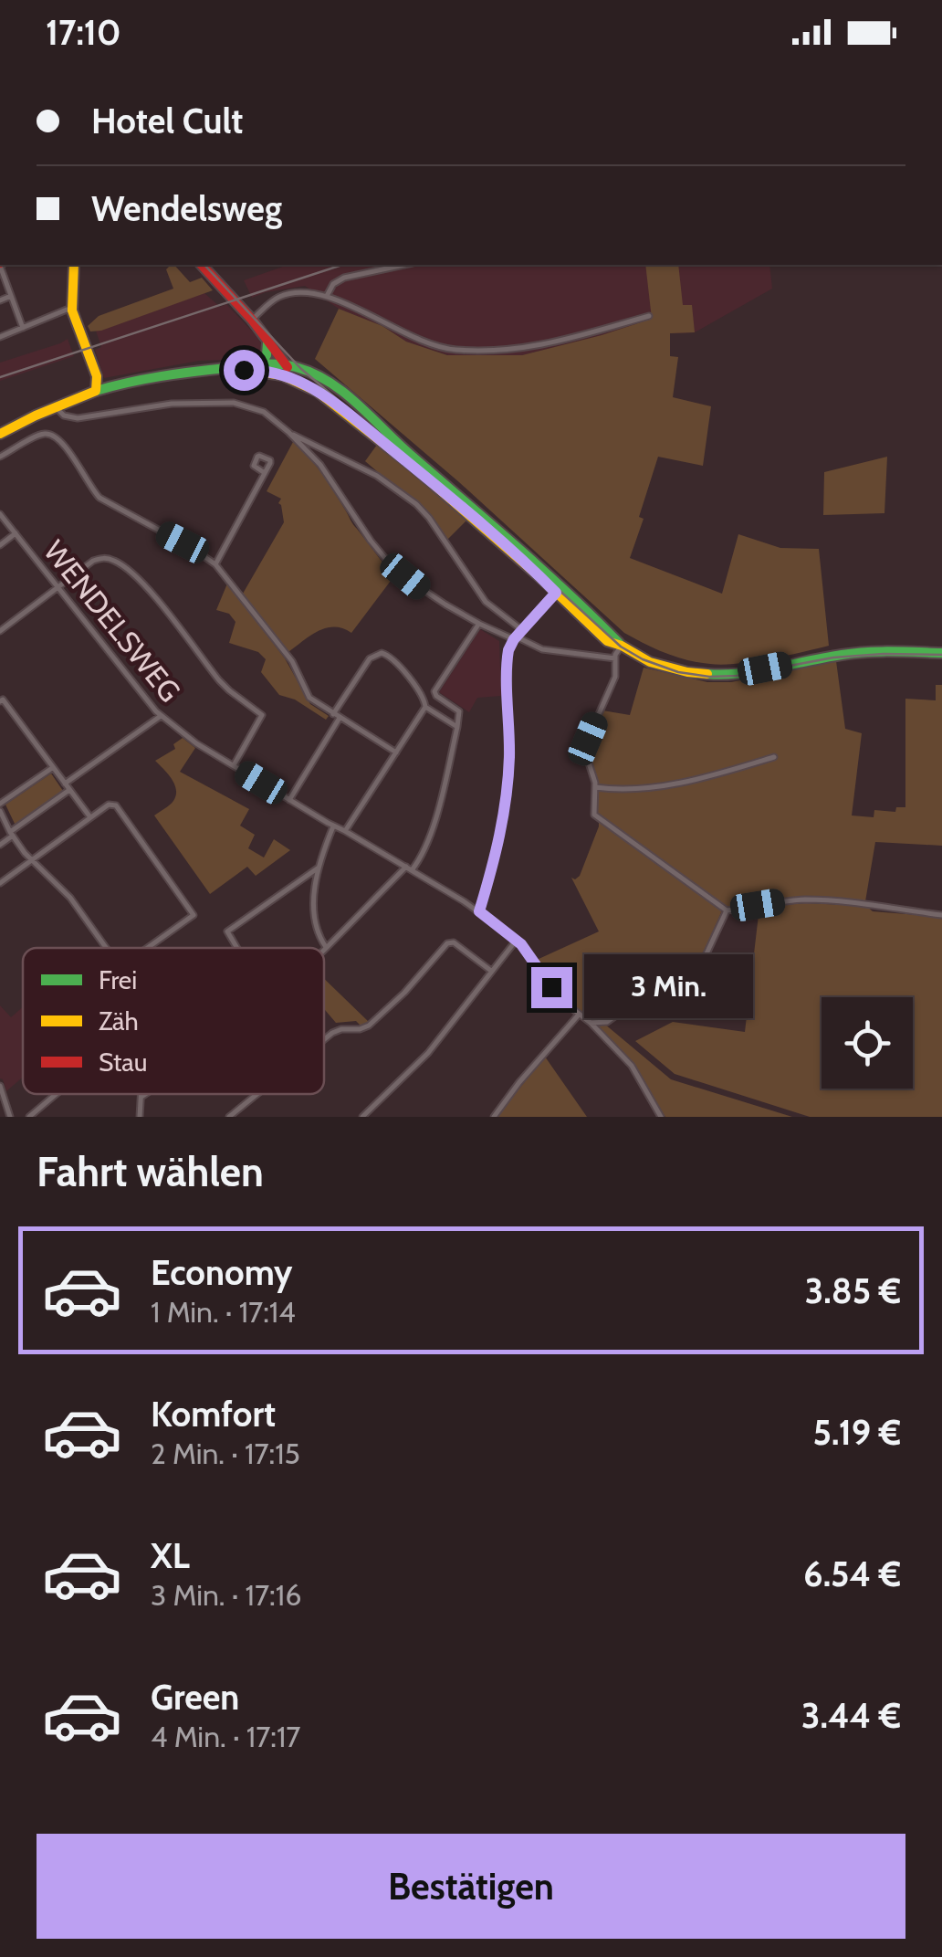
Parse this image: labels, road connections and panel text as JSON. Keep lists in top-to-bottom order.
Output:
{
  "streets": {
    "street": ["WENDELSWEG"]
  },
  "legend": ["Frei", "Zäh", "Stau"],
  "page": {
    "status": "17:10",
    "banner": ["Hotel Cult", "Wendelsweg"],
    "bubble": "3 Min.",
    "heading": "Fahrt wählen",
    "list": [
      {
        "name": "Economy",
        "note": "1 Min. · 17:14",
        "value": "3.85 €"
      },
      {
        "name": "Komfort",
        "note": "2 Min. · 17:15",
        "value": "5.19 €"
      },
      {
        "name": "XL",
        "note": "3 Min. · 17:16",
        "value": "6.54 €"
      },
      {
        "name": "Green",
        "note": "4 Min. · 17:17",
        "value": "3.44 €"
      }
    ],
    "buttons": "Bestätigen"
  }
}
